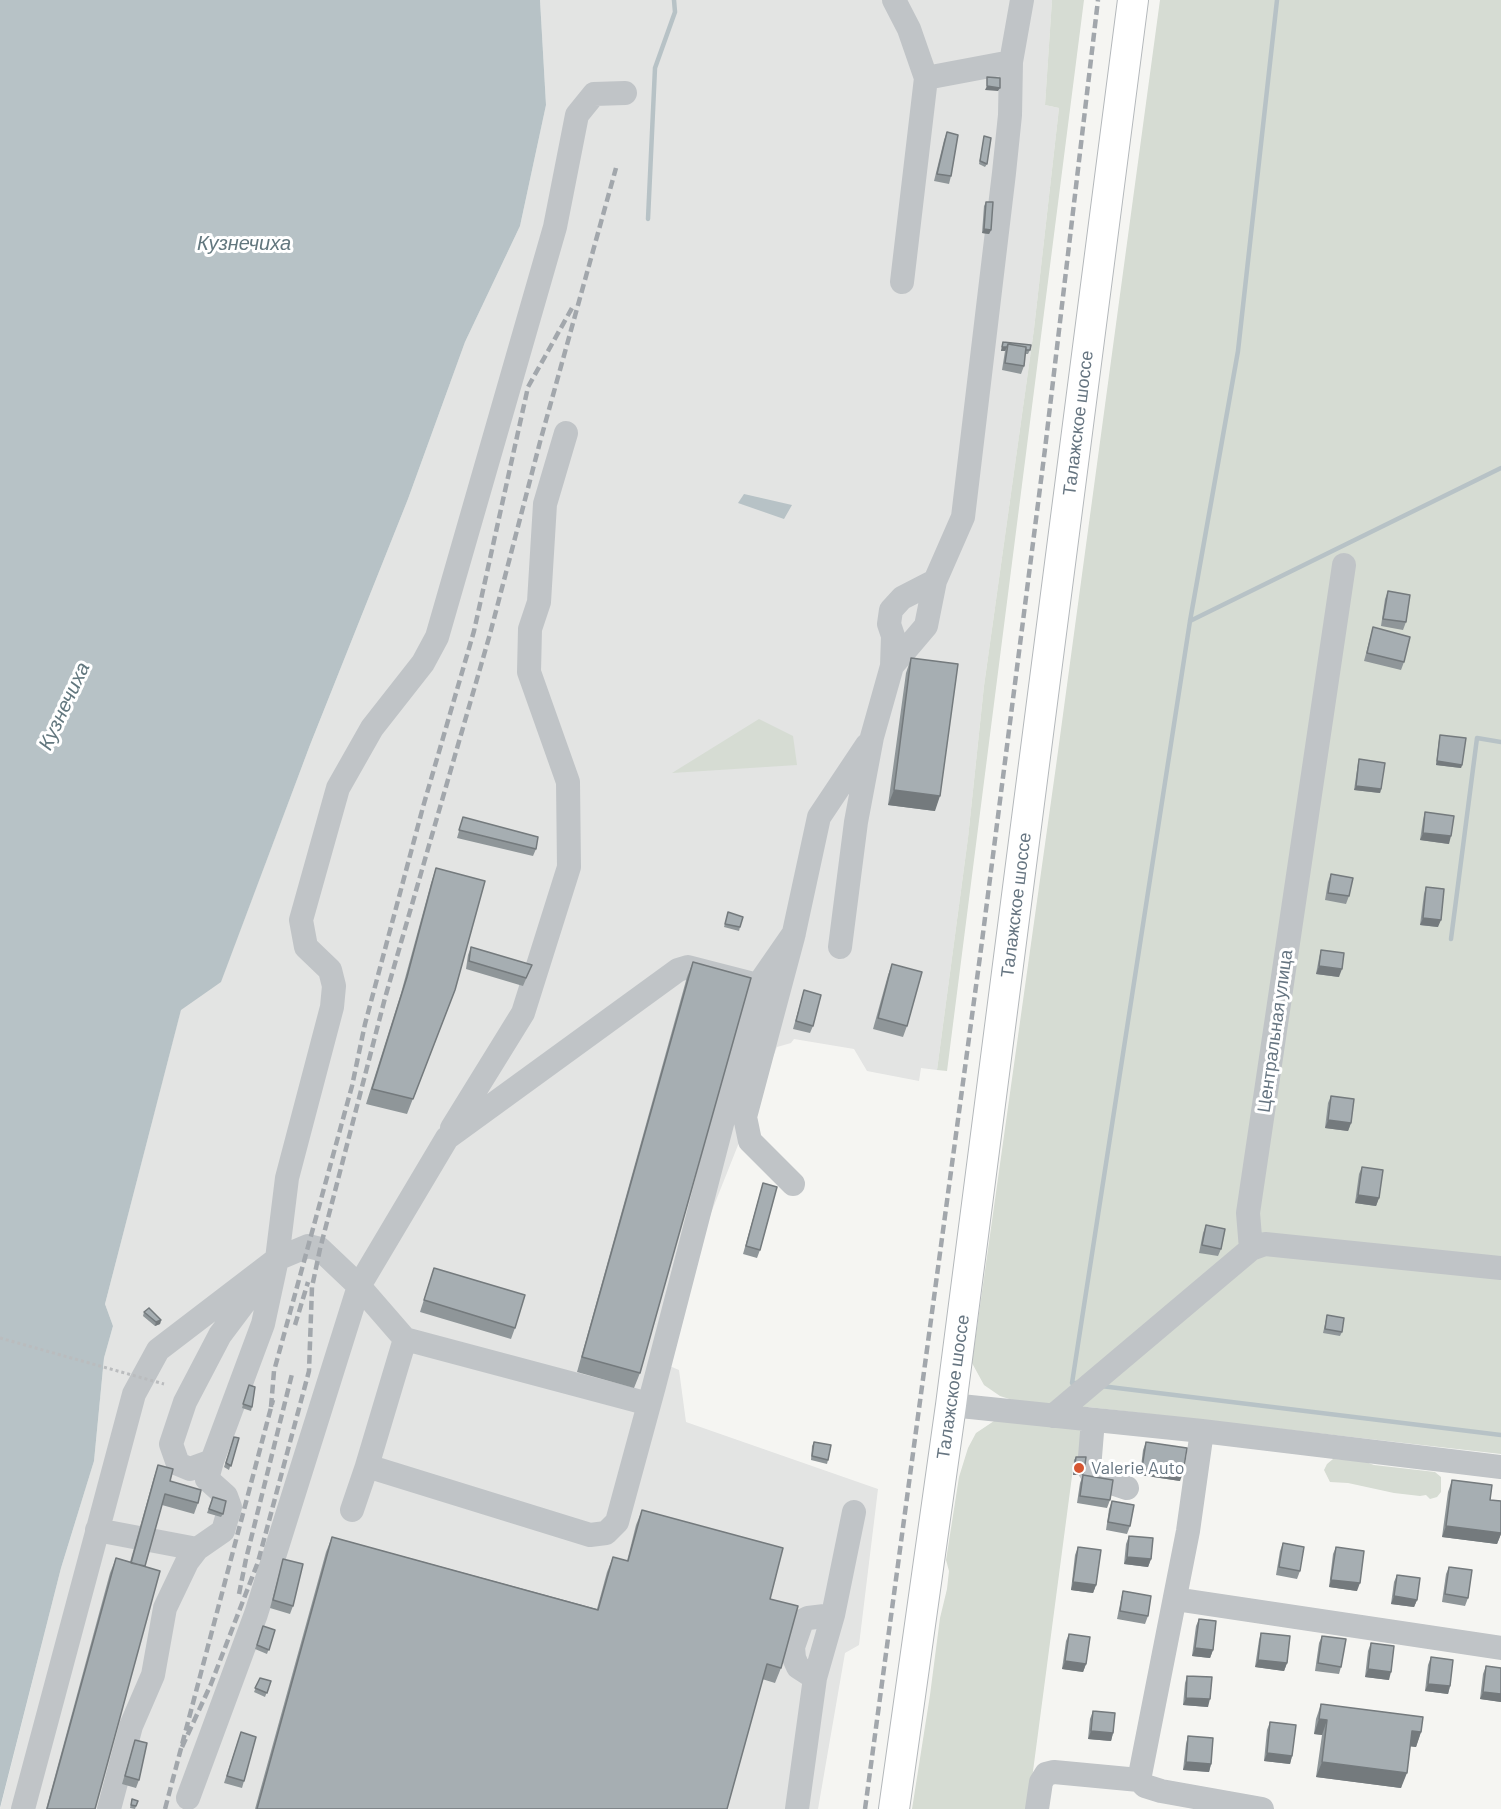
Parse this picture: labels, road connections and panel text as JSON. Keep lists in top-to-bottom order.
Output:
{
  "streets": {
    "main road": ["Талажское шоссе"],
    "lane": ["Центральная улица"]
  },
  "water": ["Кузнечиха"],
  "places": ["Valerie Auto"]
}
